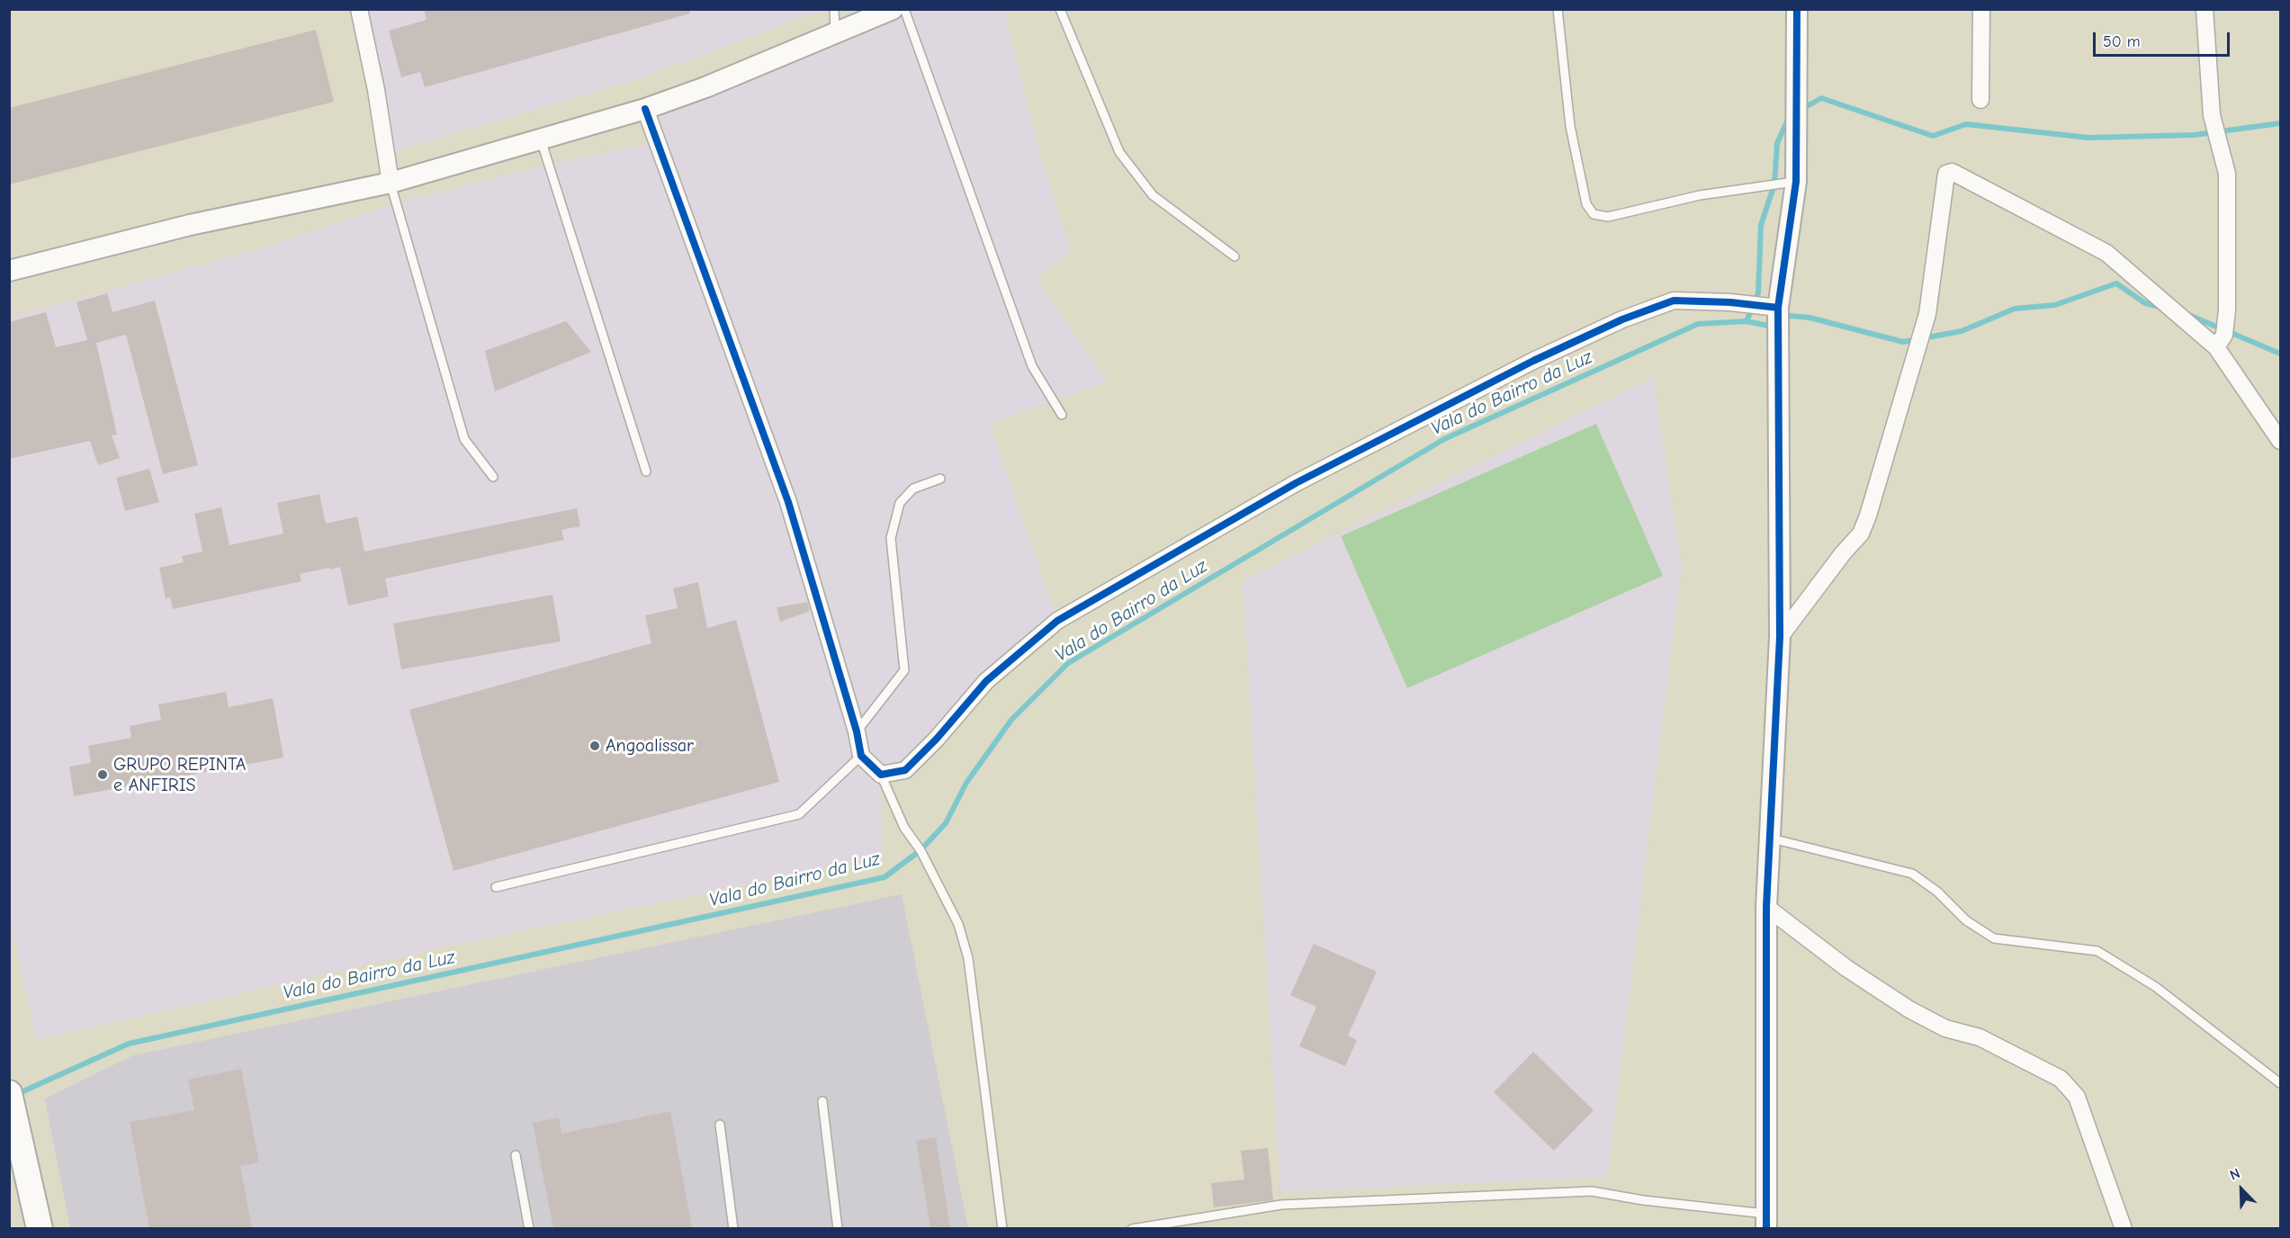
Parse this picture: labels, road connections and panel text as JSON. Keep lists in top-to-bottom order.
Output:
{
  "water": ["Vala do Bairro da Luz"],
  "places": ["Angoalissar", "GRUPO REPINTA e ANFIRIS"],
  "scale_bar": "50 m",
  "north": "top left"
}
